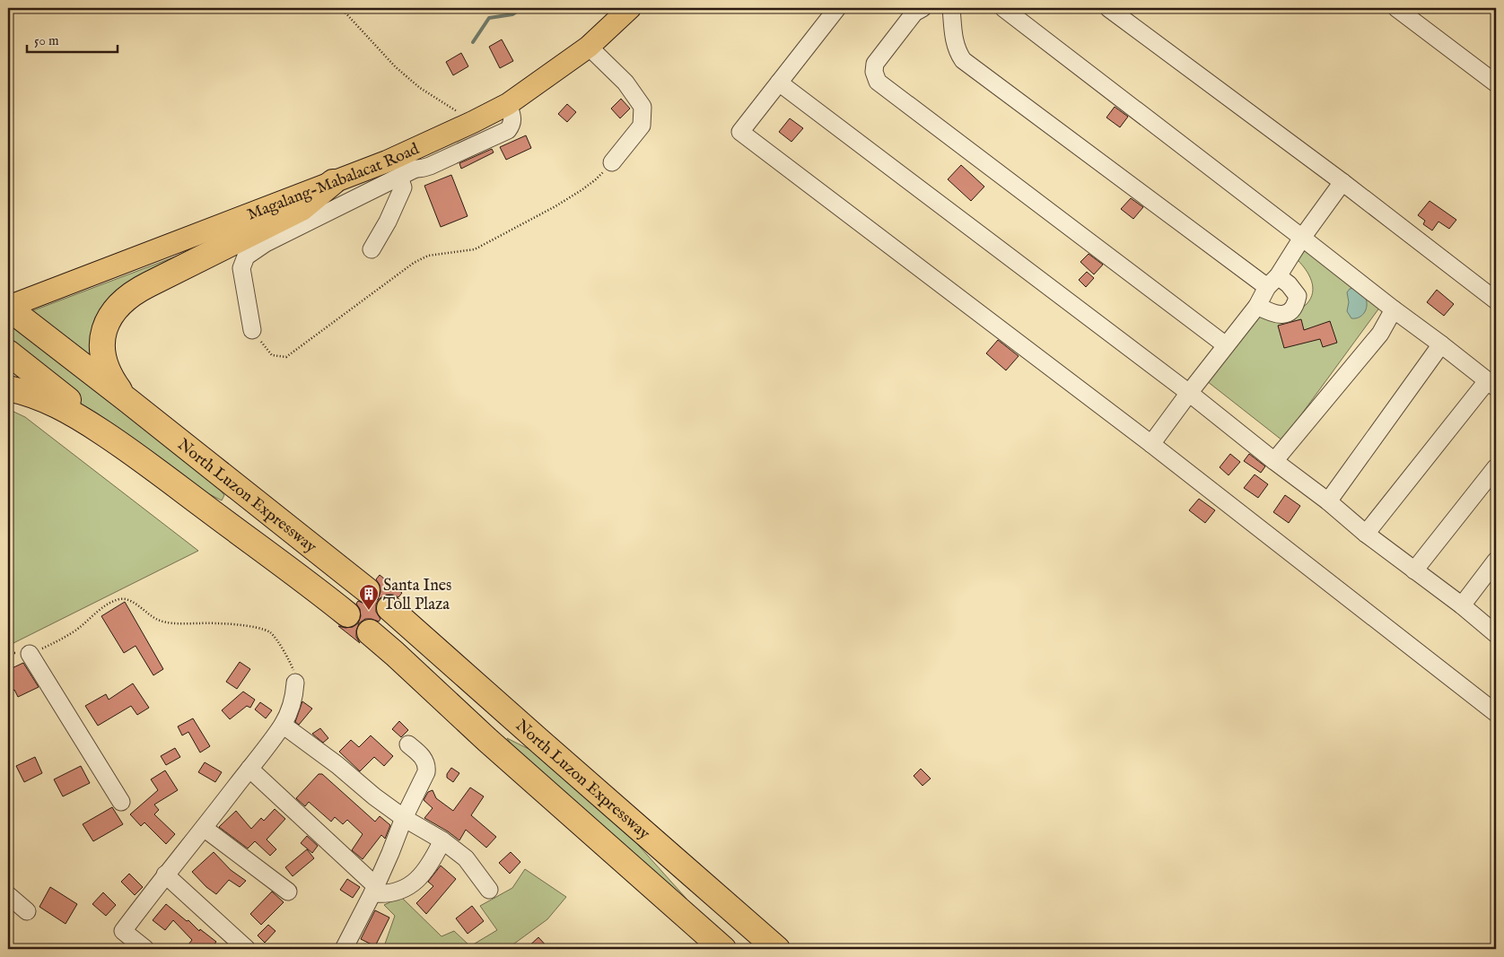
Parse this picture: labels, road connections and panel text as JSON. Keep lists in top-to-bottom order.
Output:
{
  "streets": {
    "highway": ["North Luzon Expressway"],
    "main road": ["Magalang-Mabalacat Road"]
  },
  "crossings": [
    ["Magalang-Mabalacat Road", "North Luzon Expressway"]
  ],
  "places": {
    "building": ["Santa Ines Toll Plaza"]
  },
  "scale_bar": "50 m"
}
